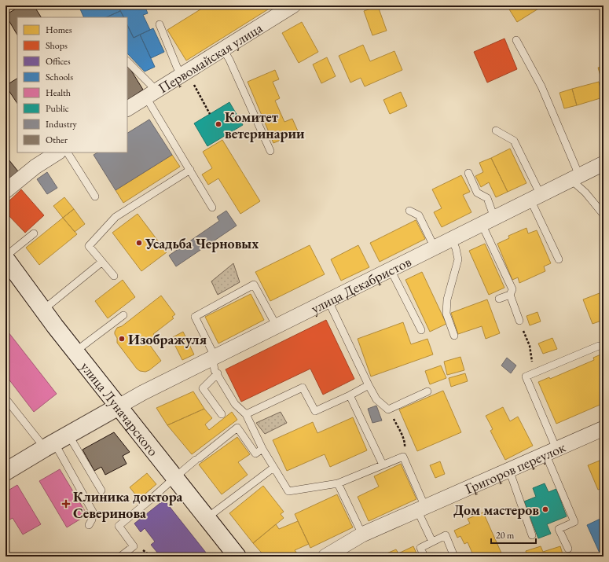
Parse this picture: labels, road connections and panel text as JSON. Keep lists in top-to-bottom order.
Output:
{
  "streets": {
    "main road": ["улица Луначарского"],
    "street": ["Первомайская улица", "улица Декабристов", "Григоров переулок"]
  },
  "crossings": [
    ["улица Декабристов", "улица Луначарского"]
  ],
  "places": {
    "other": [
      "Комитет ветеринарии",
      "Усадьба Черновых",
      "Изображуля",
      "Дом мастеров"
    ],
    "health": ["Клиника доктора Северинова"]
  },
  "legend": [
    "Homes",
    "Shops",
    "Offices",
    "Schools",
    "Health",
    "Public",
    "Industry",
    "Other"
  ],
  "scale_bar": "20 m"
}
